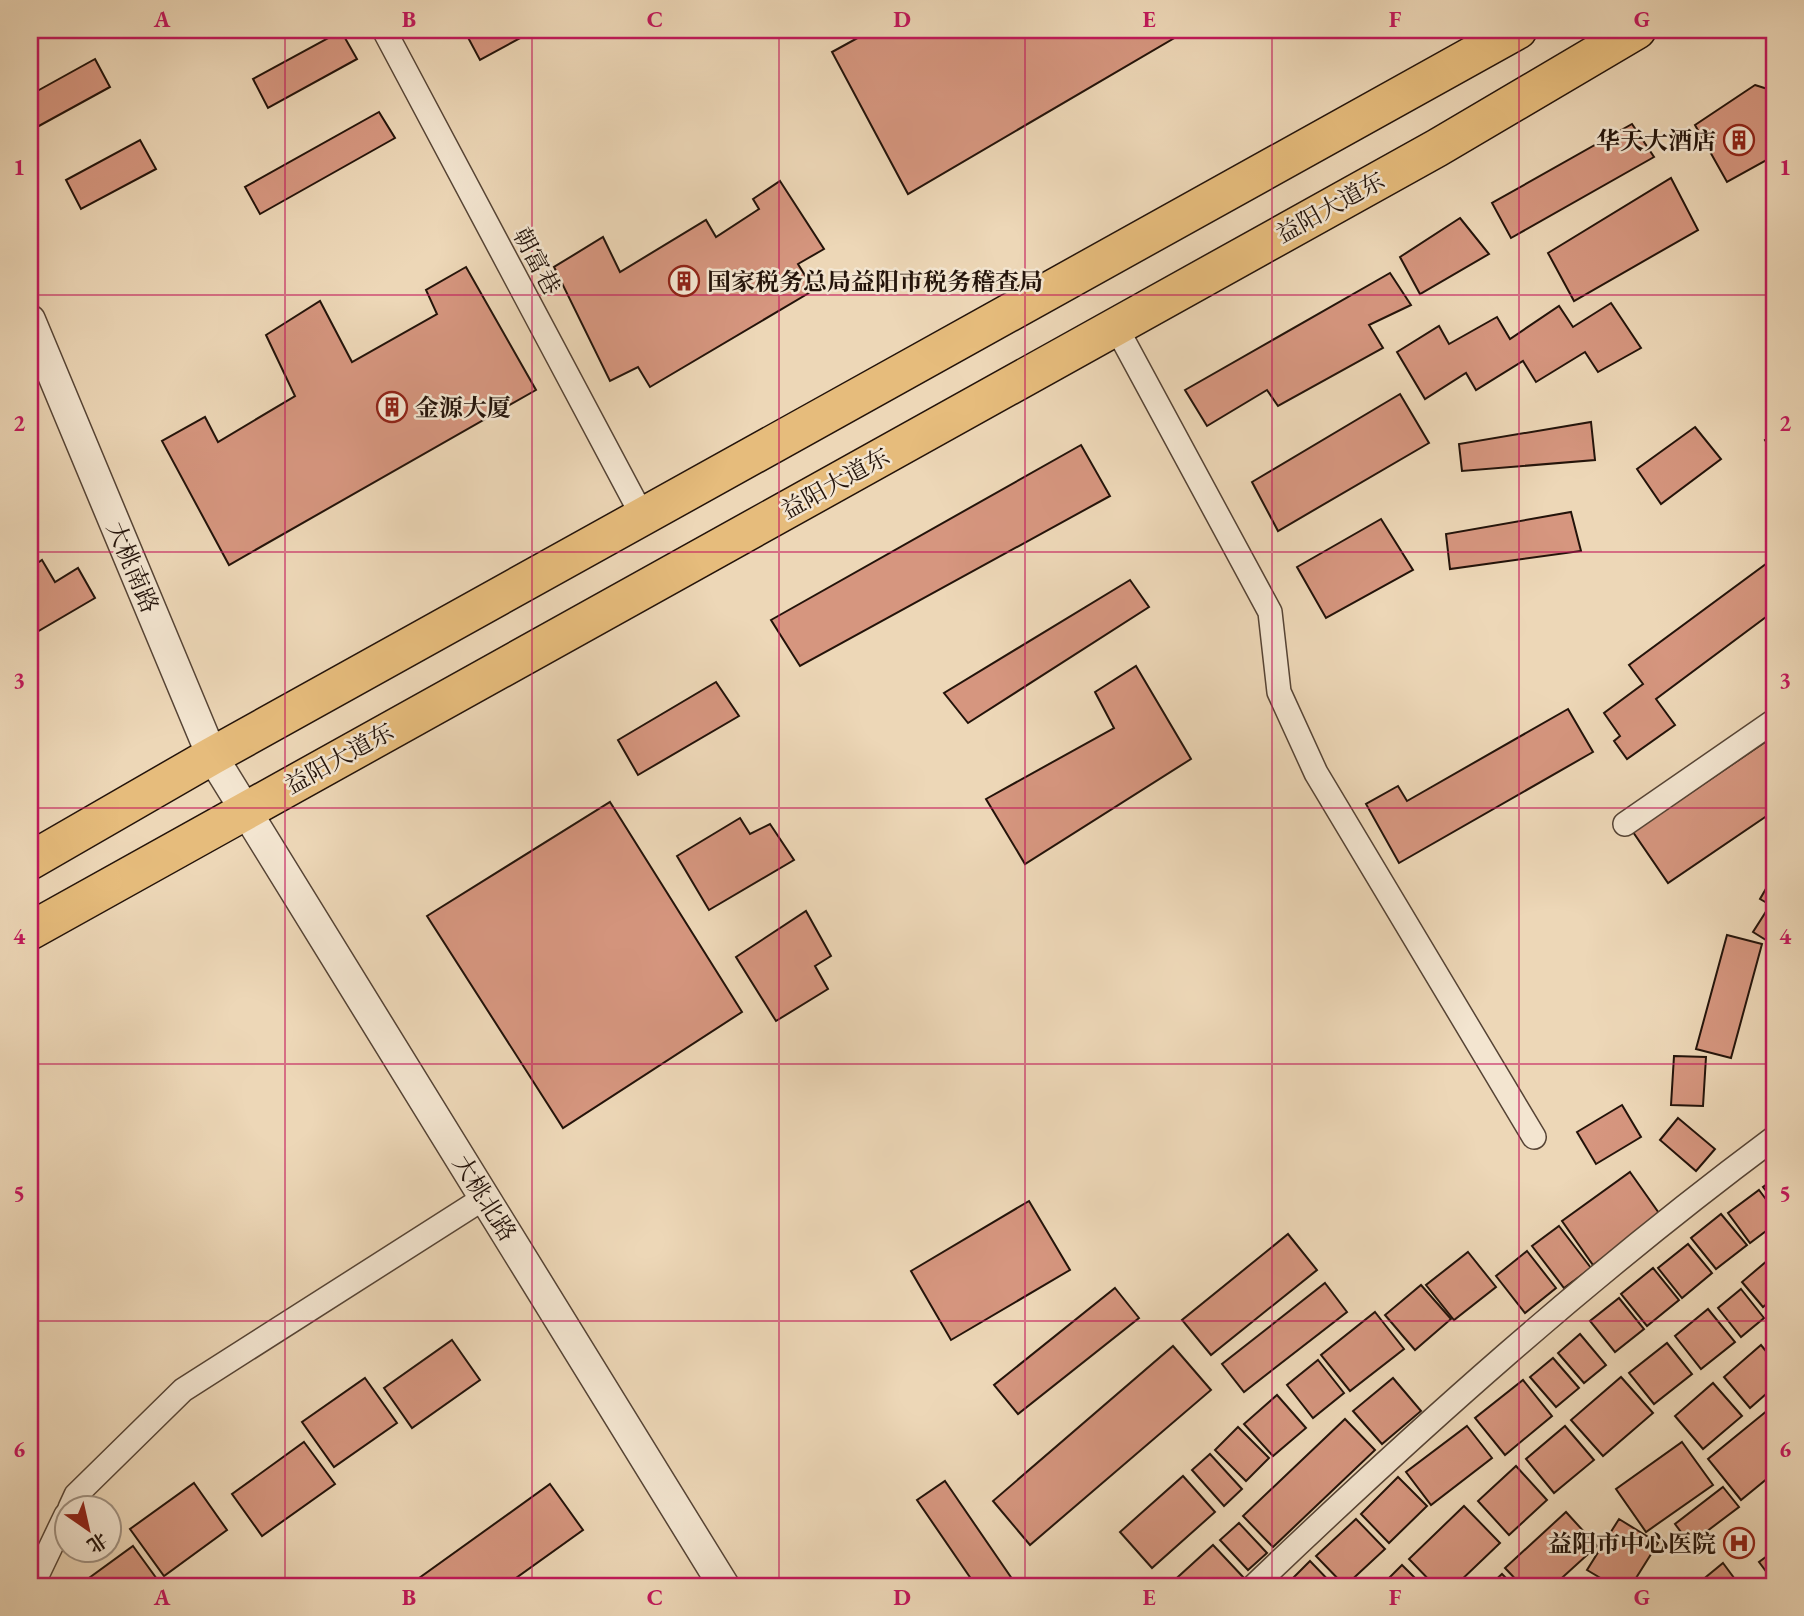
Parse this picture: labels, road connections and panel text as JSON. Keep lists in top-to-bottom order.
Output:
{
  "streets": {
    "main road": ["益阳大道东"],
    "street": ["朝富巷", "大桃南路", "大桃北路"]
  },
  "crossings": [
    ["益阳大道东", "大桃南路"],
    ["益阳大道东", "大桃北路"],
    ["大桃南路", "大桃北路"]
  ],
  "places": {
    "building": ["华天大酒店", "国家税务总局益阳市税务稽查局", "金源大厦"],
    "hospital": ["益阳市中心医院"]
  },
  "north": "bottom right",
  "grid": {
    "columns": [
      "A",
      "B",
      "C",
      "D",
      "E",
      "F",
      "G"
    ],
    "rows": [
      "1",
      "2",
      "3",
      "4",
      "5",
      "6"
    ]
  }
}
